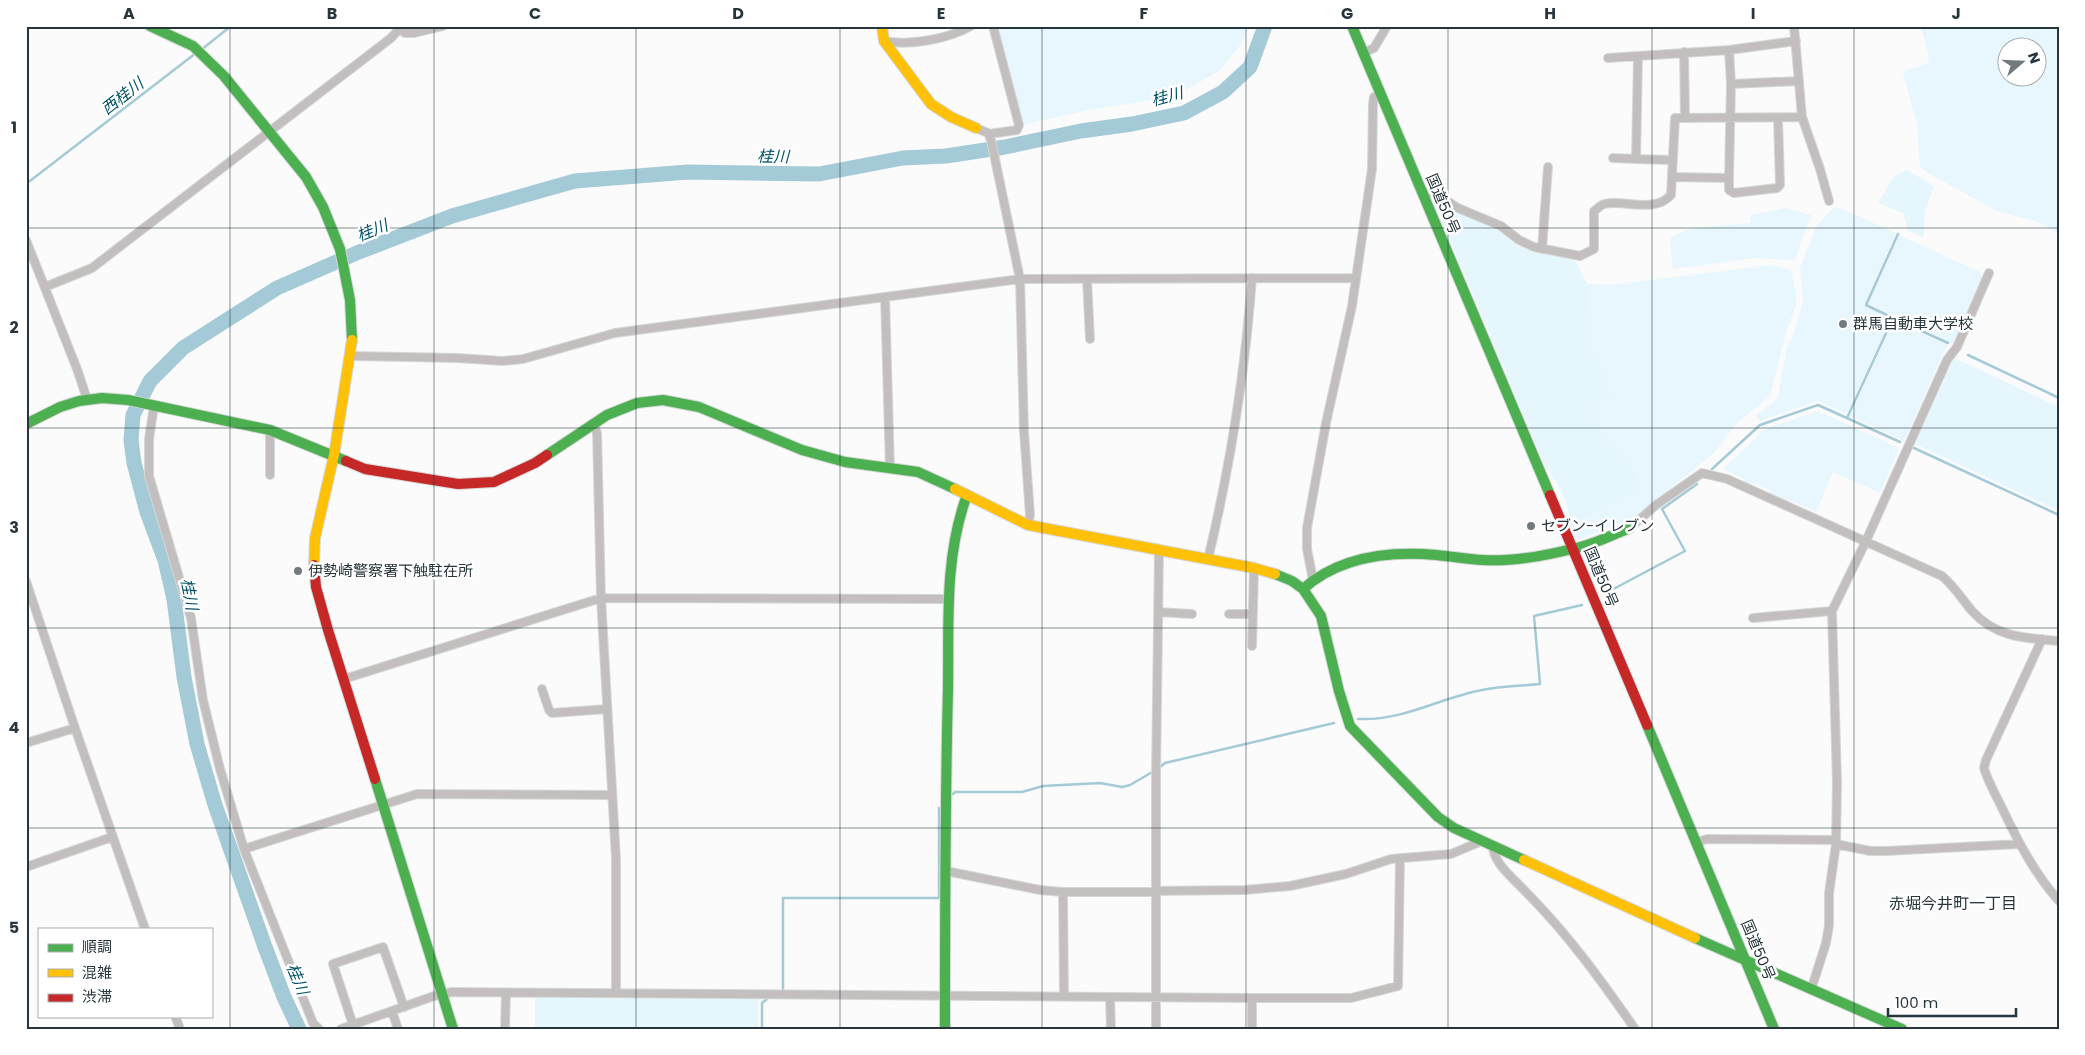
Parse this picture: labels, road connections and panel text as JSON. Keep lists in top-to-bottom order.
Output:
{
  "streets": {
    "main road": ["国道50号"]
  },
  "districts": ["赤堀今井町一丁目"],
  "water": ["西桂川", "桂川"],
  "places": ["群馬自動車大学校", "セブン-イレブン", "伊勢崎警察署下触駐在所"],
  "legend": ["順調", "混雑", "渋滞"],
  "scale_bar": "100 m",
  "north": "right",
  "grid": {
    "columns": [
      "A",
      "B",
      "C",
      "D",
      "E",
      "F",
      "G",
      "H",
      "I",
      "J"
    ],
    "rows": [
      "1",
      "2",
      "3",
      "4",
      "5"
    ]
  }
}
